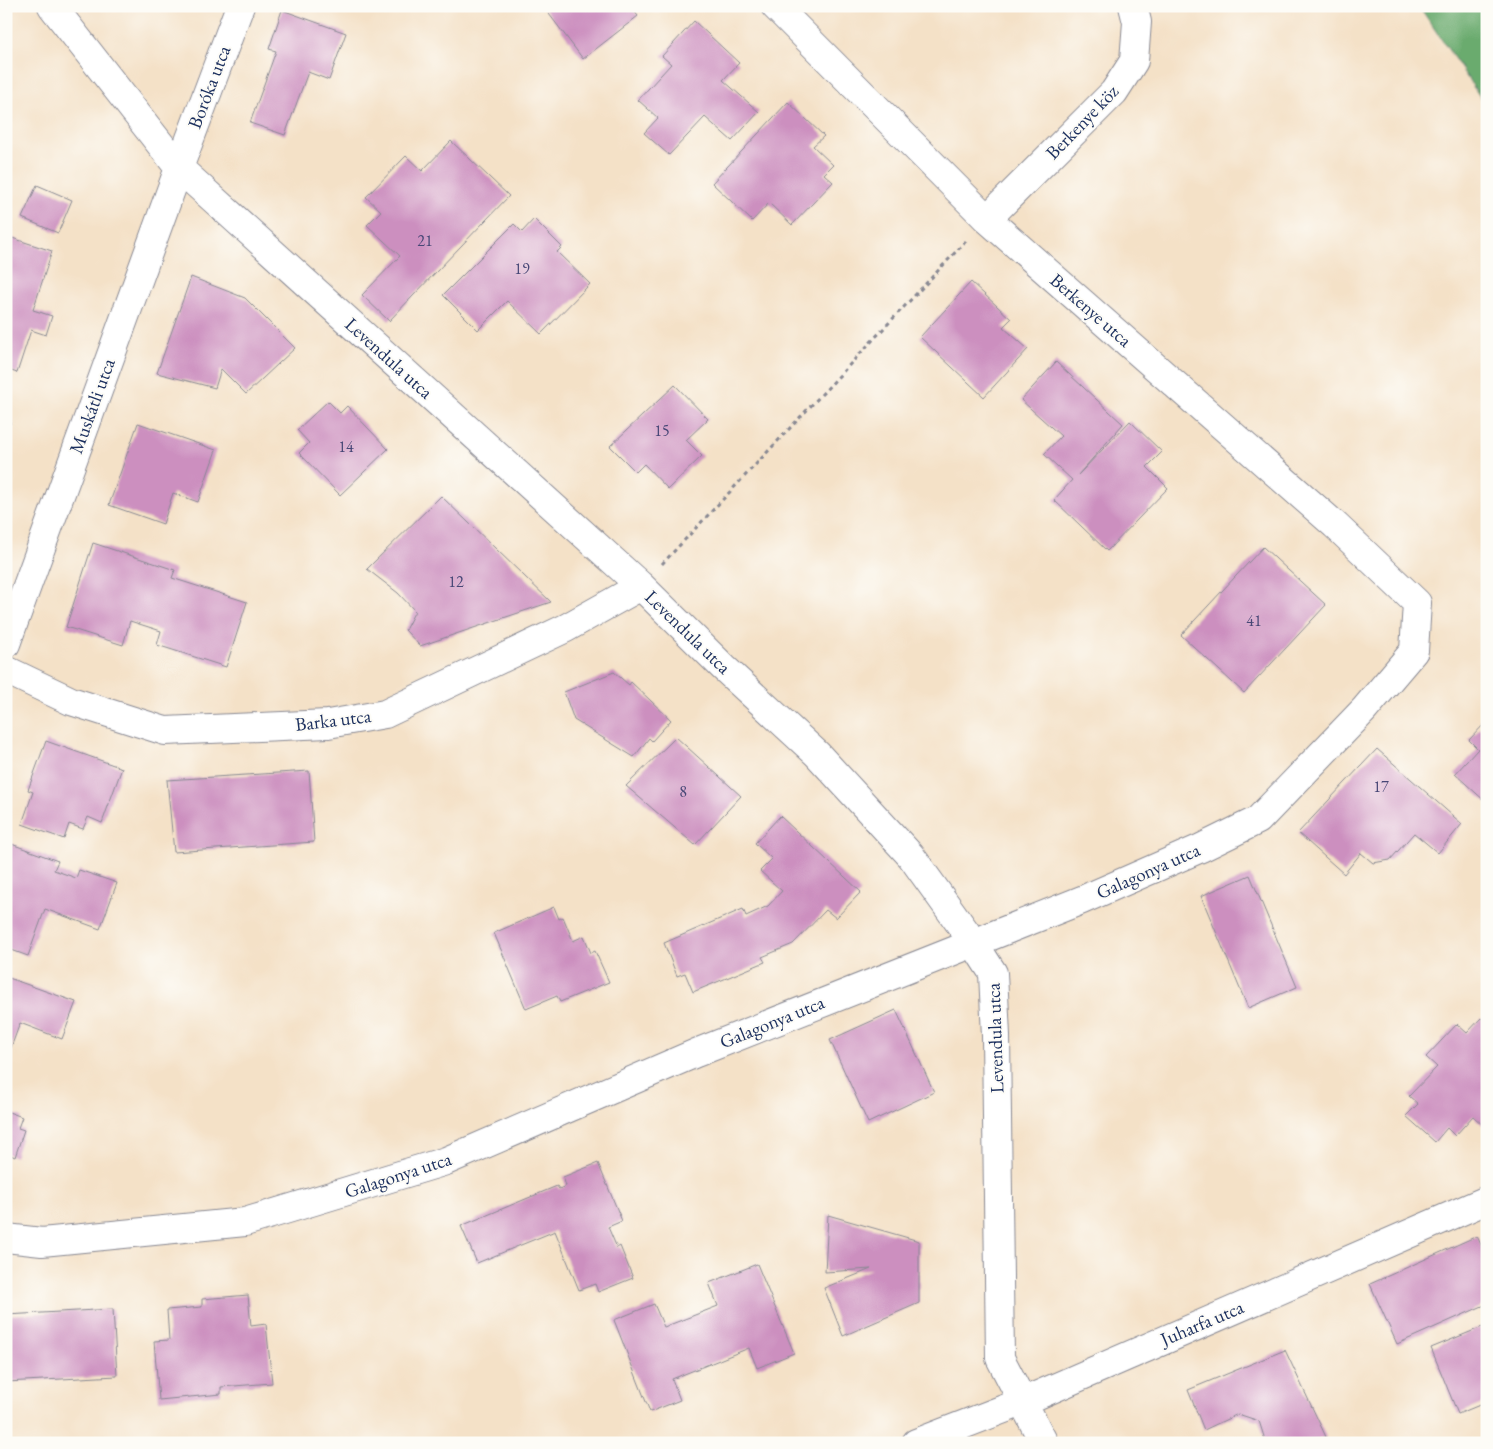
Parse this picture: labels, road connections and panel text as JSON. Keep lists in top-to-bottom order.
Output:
{
  "streets": {
    "street": [
      "Boróka utca",
      "Berkenye köz",
      "Berkenye utca",
      "Levendula utca",
      "Muskátli utca",
      "Barka utca",
      "Galagonya utca",
      "Juharfa utca"
    ]
  },
  "crossings": [
    ["Boróka utca", "Levendula utca"],
    ["Boróka utca", "Muskátli utca"],
    ["Berkenye köz", "Berkenye utca"],
    ["Berkenye utca", "Galagonya utca"],
    ["Levendula utca", "Muskátli utca"],
    ["Levendula utca", "Barka utca"],
    ["Levendula utca", "Galagonya utca"],
    ["Levendula utca", "Juharfa utca"]
  ],
  "house_numbers": [
    "21",
    "19",
    "15",
    "14",
    "12",
    "41",
    "17",
    "8"
  ]
}
